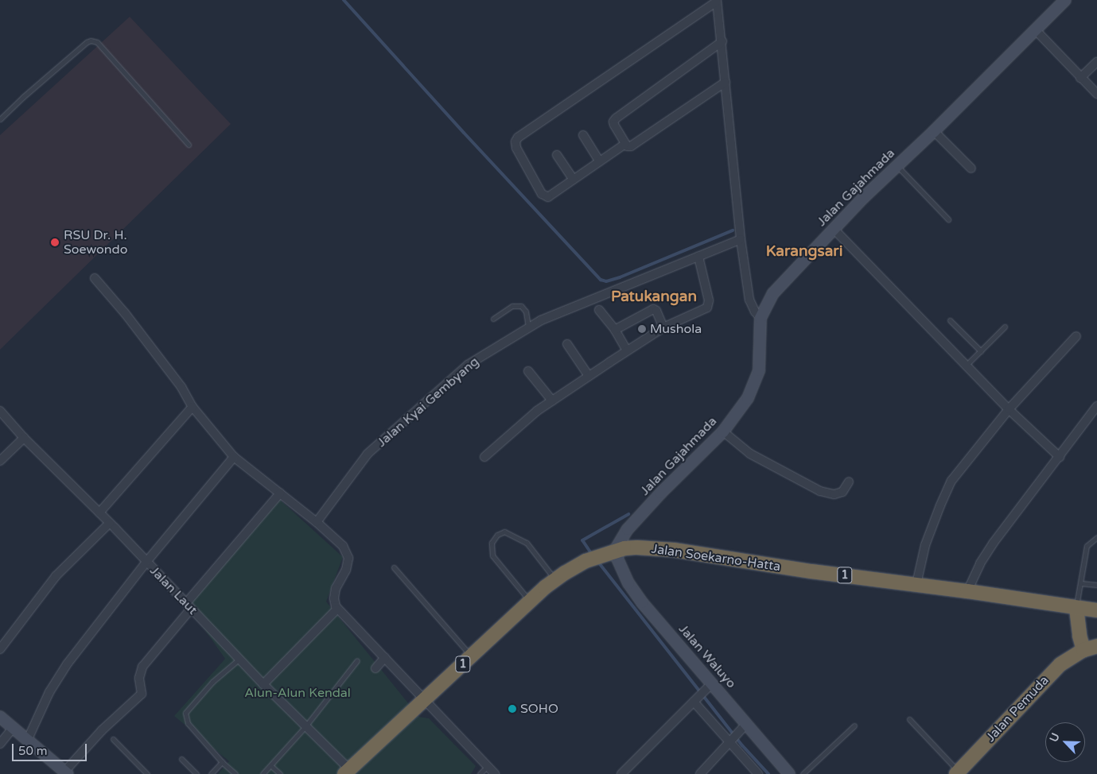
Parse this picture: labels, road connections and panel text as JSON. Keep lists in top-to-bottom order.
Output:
{
  "streets": {
    "highway": ["Jalan Soekarno-Hatta", "1", "Jalan Pemuda"],
    "street": [
      "Jalan Gajahmada",
      "Jalan Kyai Gembyang",
      "Jalan Laut",
      "Jalan Waluyo"
    ]
  },
  "crossings": [
    ["Jalan Gajahmada", "Jalan Soekarno-Hatta"],
    ["Jalan Gajahmada", "Jalan Waluyo"],
    ["Jalan Soekarno-Hatta", "Jalan Laut"],
    ["Jalan Soekarno-Hatta", "Jalan Waluyo"]
  ],
  "districts": ["Karangsari", "Patukangan"],
  "parks": ["Alun-Alun Kendal"],
  "places": ["RSU Dr. H. Soewondo", "Mushola", "SOHO"],
  "scale_bar": "50 m",
  "north": "top left"
}
